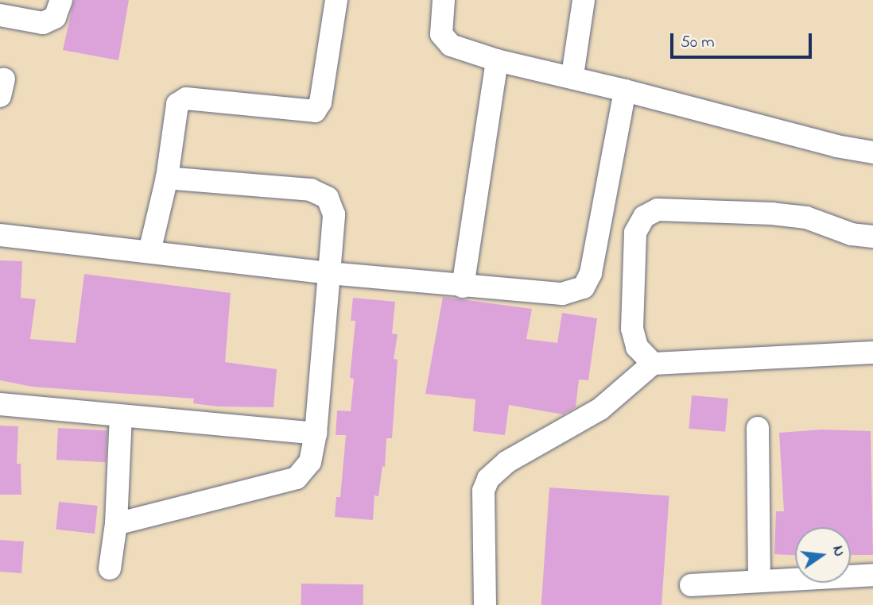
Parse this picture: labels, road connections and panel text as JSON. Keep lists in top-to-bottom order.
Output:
{
  "scale_bar": "50 m",
  "north": "right"
}
